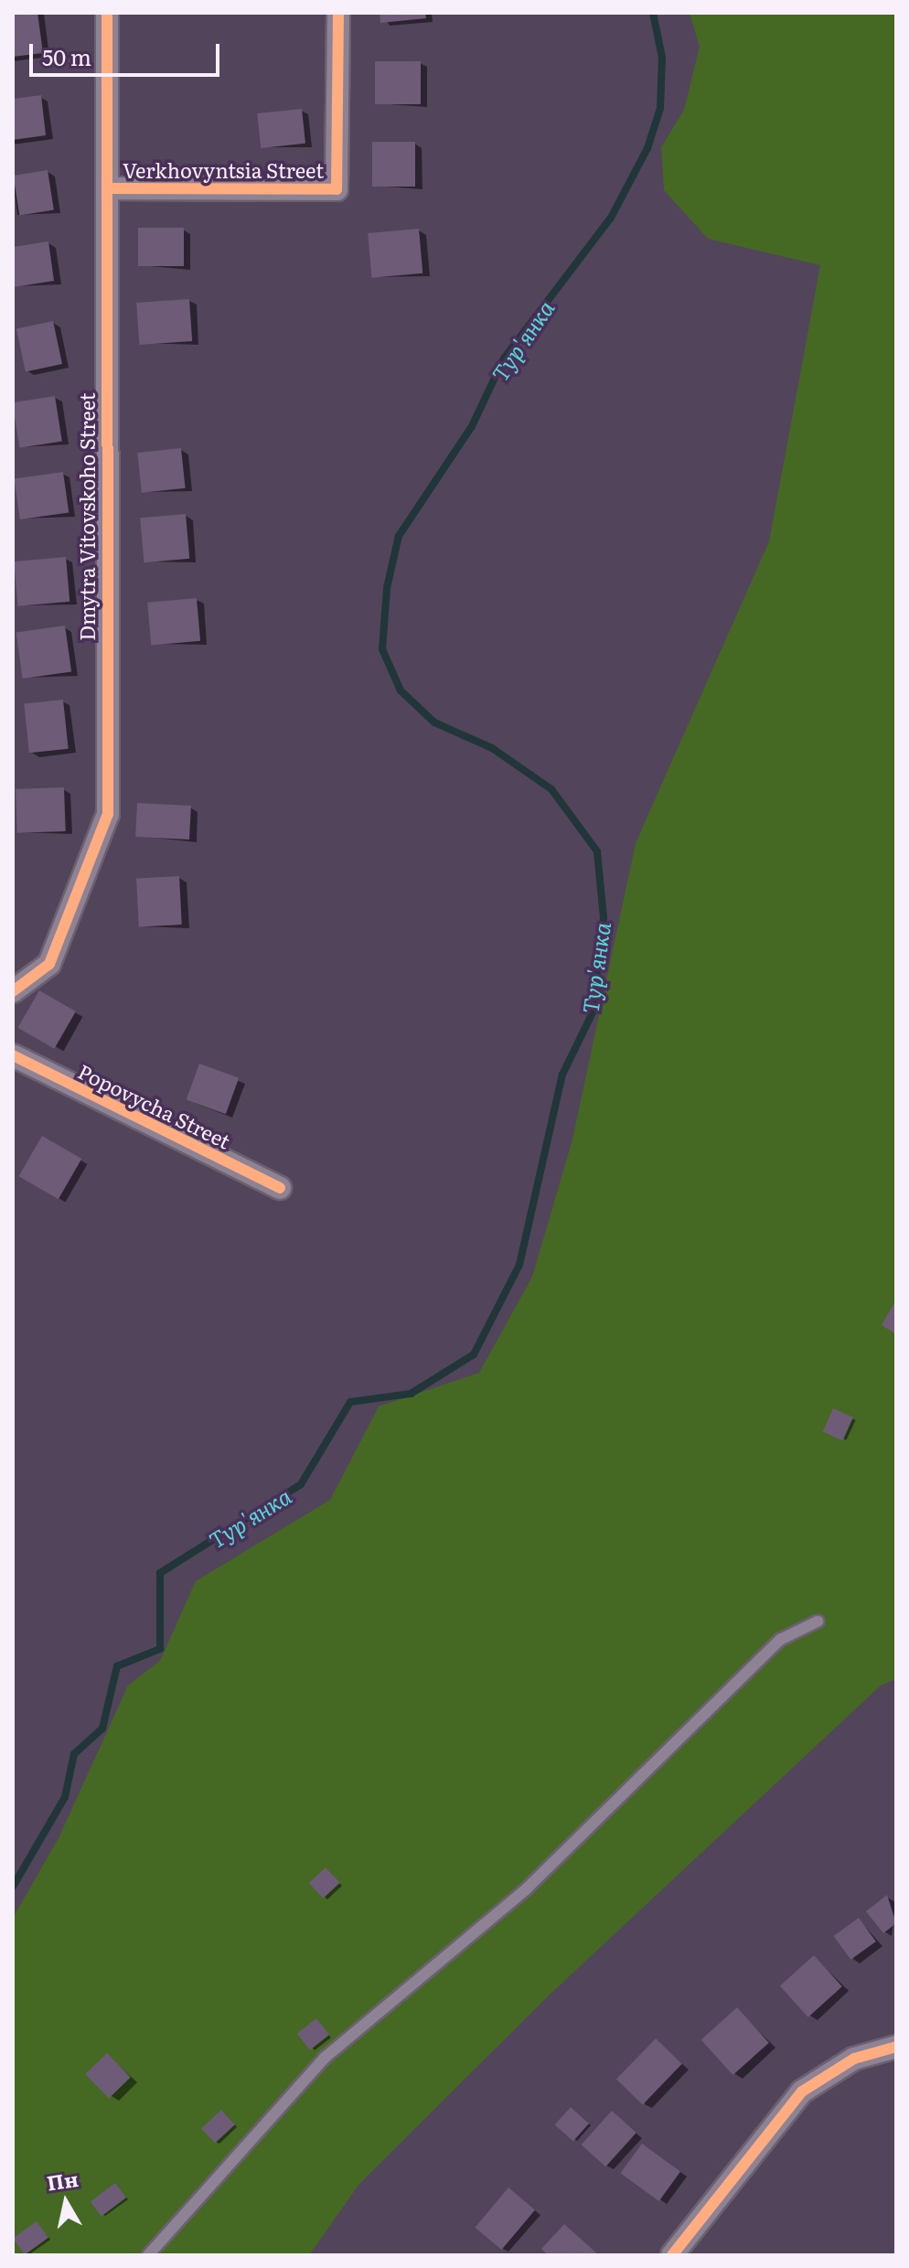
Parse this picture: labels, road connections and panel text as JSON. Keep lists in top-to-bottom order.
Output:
{
  "streets": {
    "street": ["Verkhovyntsia Street", "Dmytra Vitovskoho Street", "Popovycha Street"]
  },
  "crossings": [
    ["Verkhovyntsia Street", "Dmytra Vitovskoho Street"]
  ],
  "water": ["Тур'янка"],
  "scale_bar": "50 m",
  "north": "top"
}
